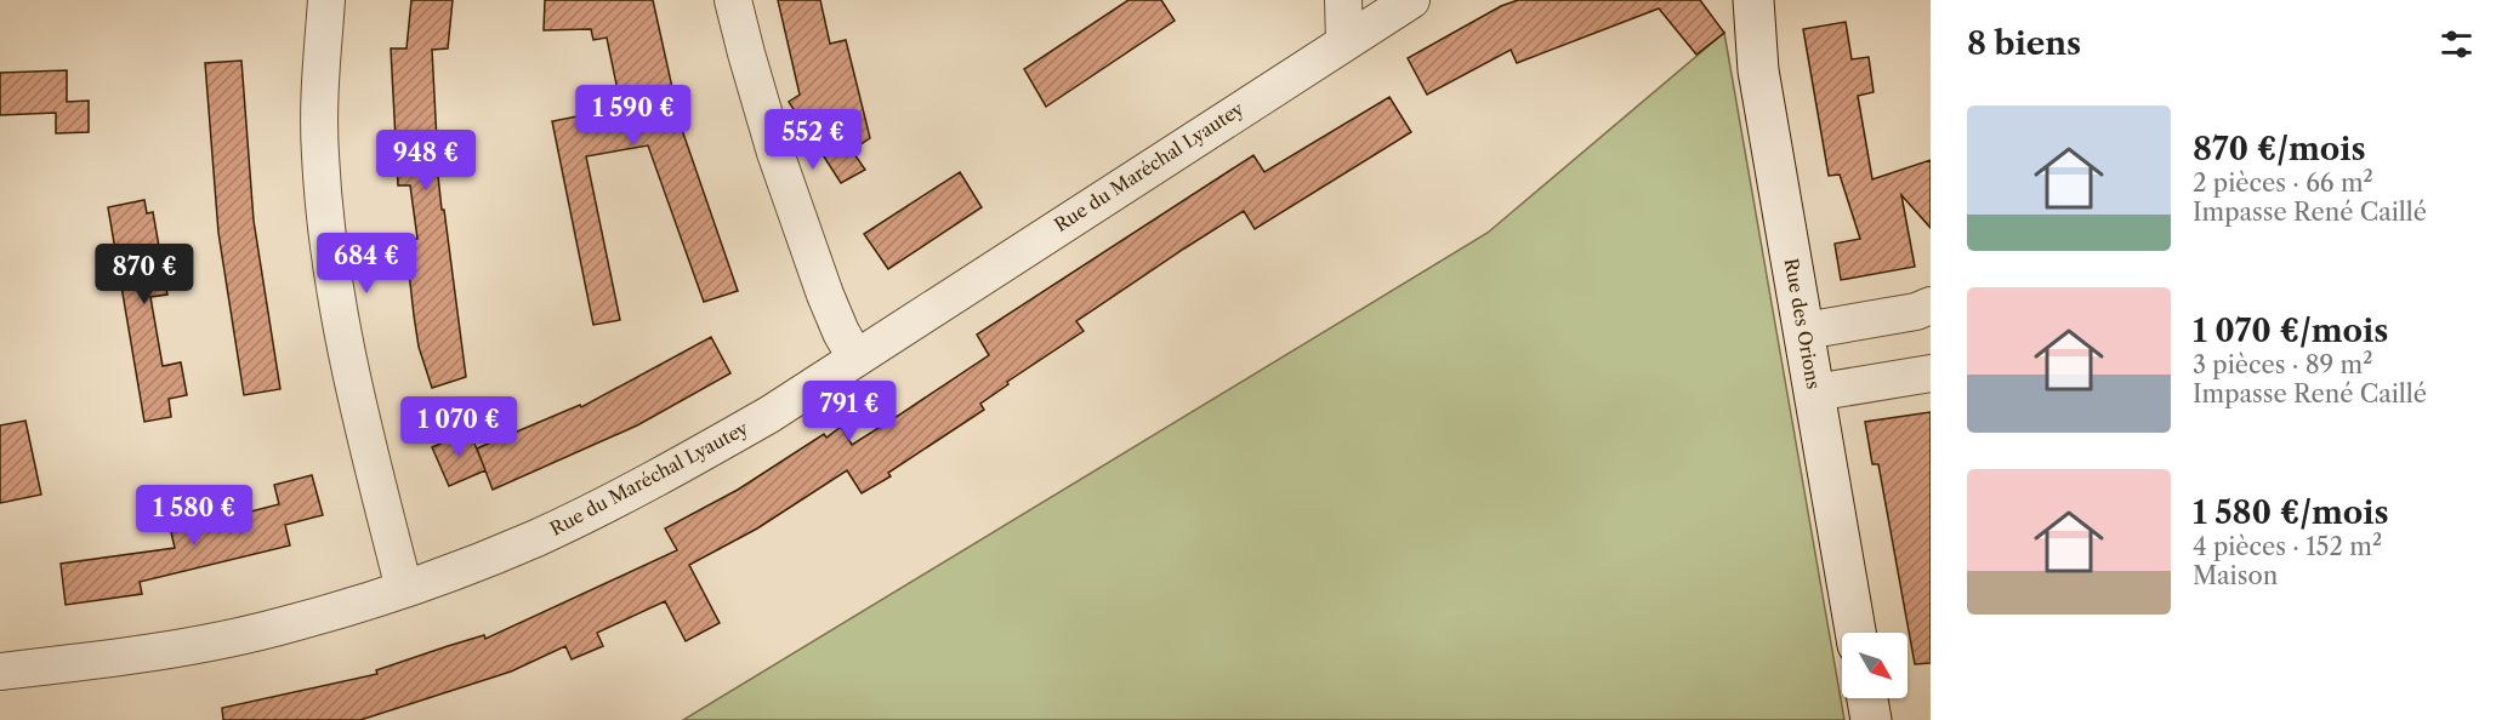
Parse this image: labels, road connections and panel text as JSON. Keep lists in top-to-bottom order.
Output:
{
  "streets": {
    "street": ["Rue du Maréchal Lyautey", "Rue des Orions"]
  },
  "north": "bottom right",
  "page": {
    "heading": "8 biens",
    "price": [
      "1 590 €",
      "552 €",
      "948 €",
      "684 €",
      "870 €",
      "791 €",
      "1 070 €",
      "1 580 €"
    ],
    "list": [
      {
        "name": "870 €/mois",
        "note": "2 pièces · 66 m² · Impasse René Caillé"
      },
      {
        "name": "1 070 €/mois",
        "note": "3 pièces · 89 m² · Impasse René Caillé"
      },
      {
        "name": "1 580 €/mois",
        "note": "4 pièces · 152 m² · Maison"
      }
    ]
  }
}
